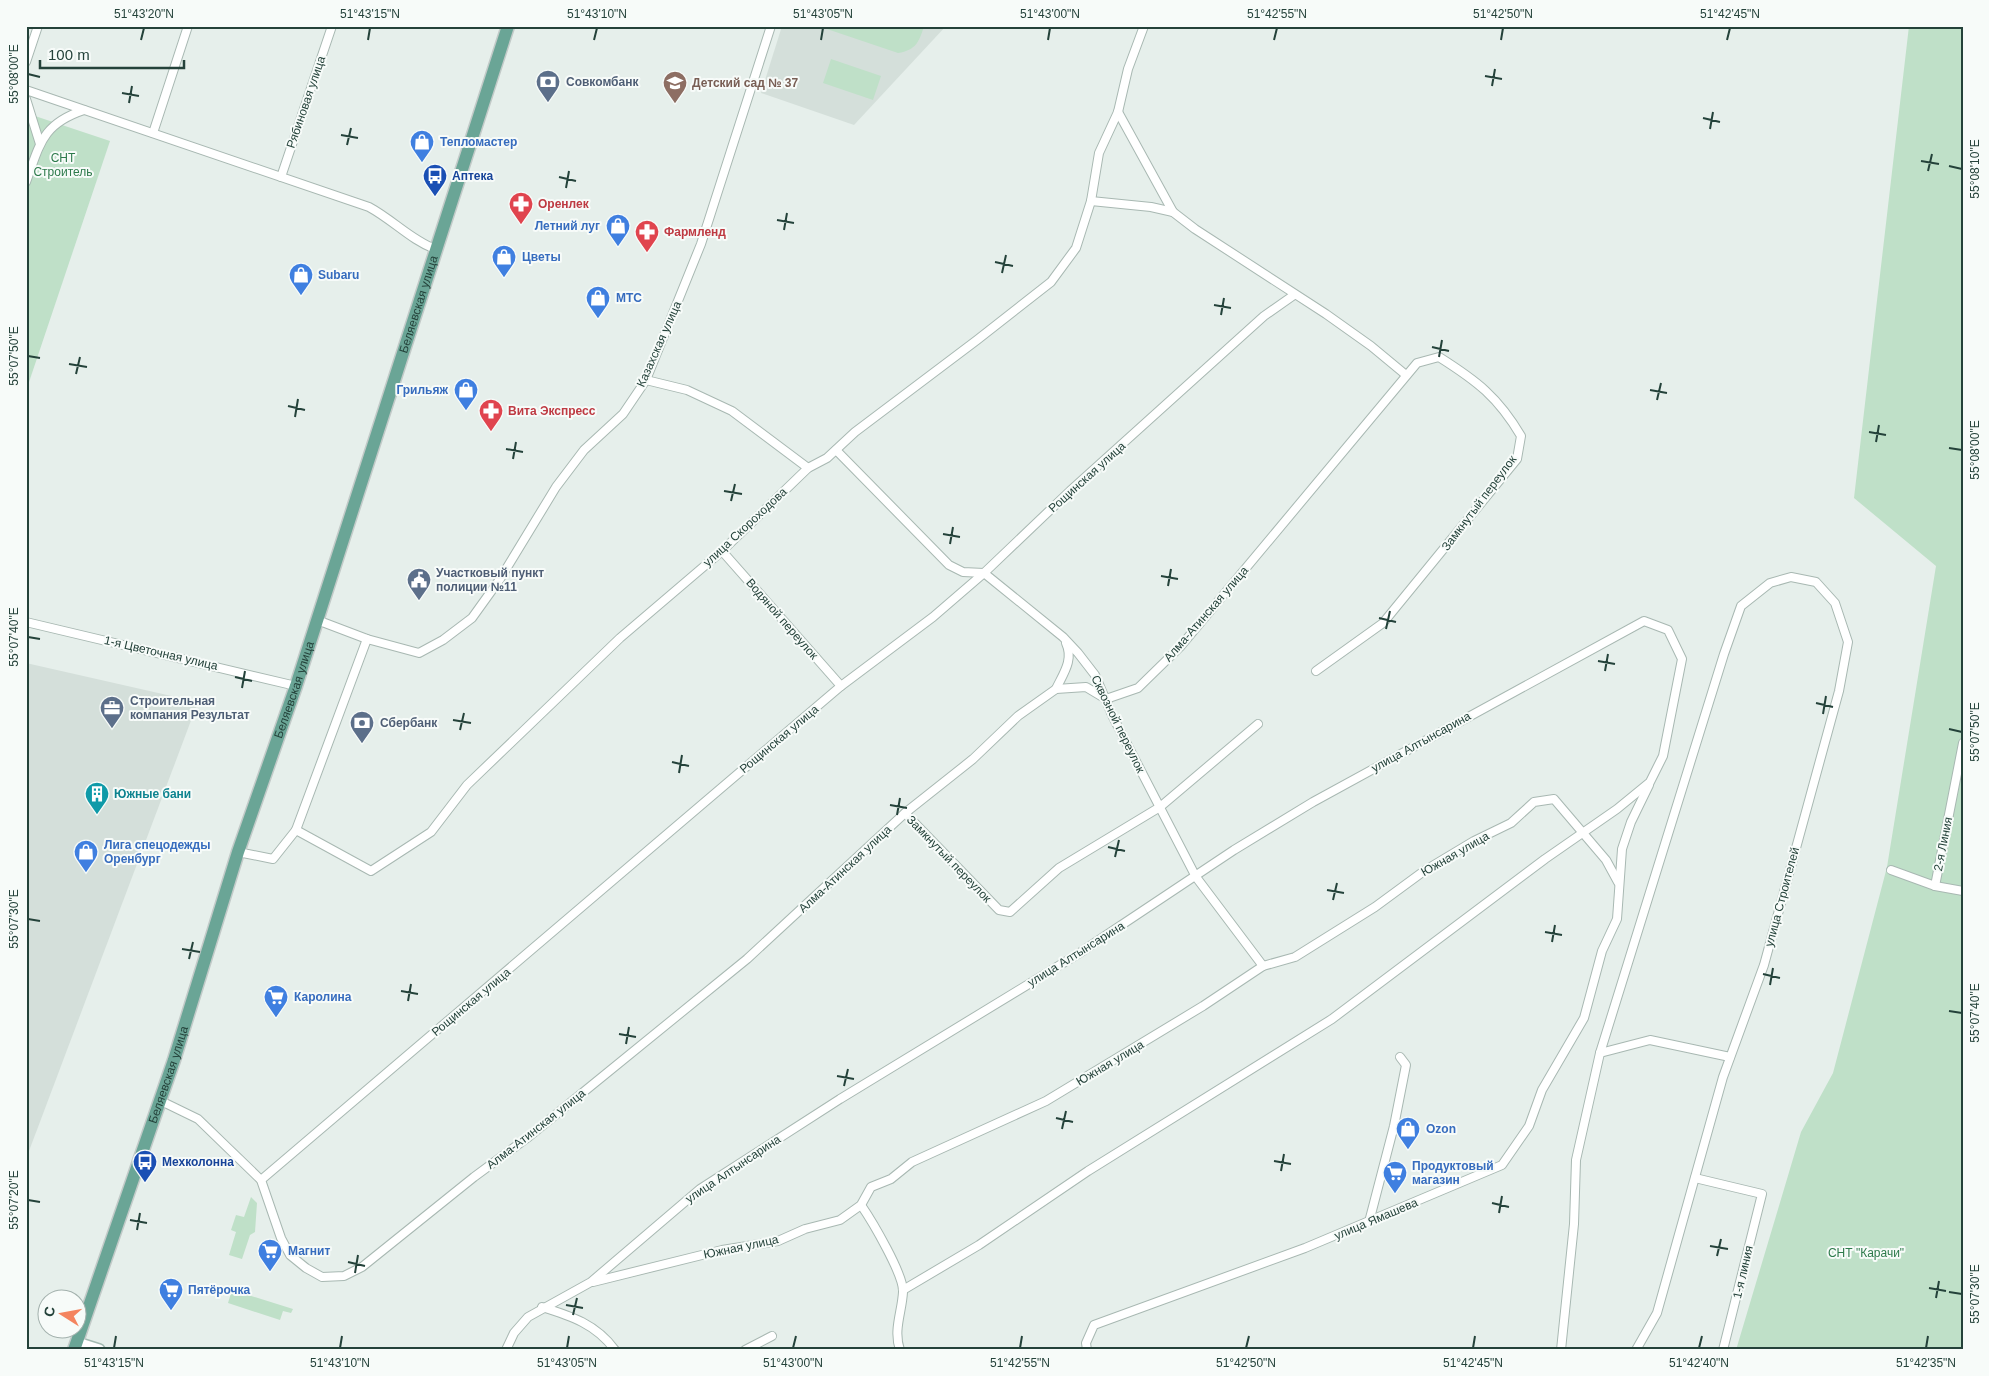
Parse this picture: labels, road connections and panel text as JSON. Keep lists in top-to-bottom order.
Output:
{
  "streets": {
    "main road": ["Беляевская улица"],
    "street": [
      "Рябиновая улица",
      "Казахская улица",
      "Рощинская улица",
      "Замкнутый переулок",
      "улица Скороходова",
      "Алма-Атинская улица",
      "Водяной переулок",
      "1-я Цветочная улица",
      "Сквозной переулок",
      "улица Алтынсарина",
      "2-я Линия",
      "Южная улица",
      "улица Строителей",
      "улица Ямашева",
      "1-я линия"
    ]
  },
  "crossings": [
    ["Беляевская улица", "1-я Цветочная улица"],
    ["Рощинская улица", "Алма-Атинская улица"],
    ["Рощинская улица", "Водяной переулок"],
    ["Рощинская улица", "Сквозной переулок"],
    ["Замкнутый переулок", "Алма-Атинская улица"],
    ["Замкнутый переулок", "Сквозной переулок"],
    ["улица Скороходова", "Водяной переулок"],
    ["Алма-Атинская улица", "Сквозной переулок"],
    ["Сквозной переулок", "улица Алтынсарина"],
    ["Сквозной переулок", "Южная улица"],
    ["улица Алтынсарина", "Южная улица"],
    ["улица Алтынсарина", "улица Ямашева"],
    ["улица Строителей", "1-я линия"]
  ],
  "parks": ["СНТ Строитель", "СНТ \"Карачи\""],
  "places": {
    "bank": ["Совкомбанк", "Сбербанк"],
    "school or university": ["Детский сад № 37"],
    "shop": [
      "Тепломастер",
      "Летний луг",
      "Цветы",
      "Subaru",
      "МТС",
      "Грильяж",
      "Лига спецодежды Оренбург",
      "Ozon"
    ],
    "bus stop": ["Аптека", "Мехколонна"],
    "pharmacy": ["Оренлек", "Фармленд", "Вита Экспресс"],
    "public building": ["Участковый пункт полиции №11"],
    "office": ["Строительная компания Результат"],
    "building": ["Южные бани"],
    "supermarket": [
      "Каролина",
      "Продуктовый магазин",
      "Магнит",
      "Пятёрочка"
    ]
  },
  "scale_bar": "100 m",
  "north": "left",
  "coordinates": [
    "51°43'20\"N",
    "51°43'15\"N",
    "51°43'10\"N",
    "51°43'05\"N",
    "51°43'00\"N",
    "51°42'55\"N",
    "51°42'50\"N",
    "51°42'45\"N",
    "55°08'00\"E",
    "55°08'10\"E",
    "55°07'50\"E",
    "55°07'40\"E",
    "55°07'30\"E",
    "55°07'20\"E",
    "51°42'40\"N",
    "51°42'35\"N"
  ]
}
